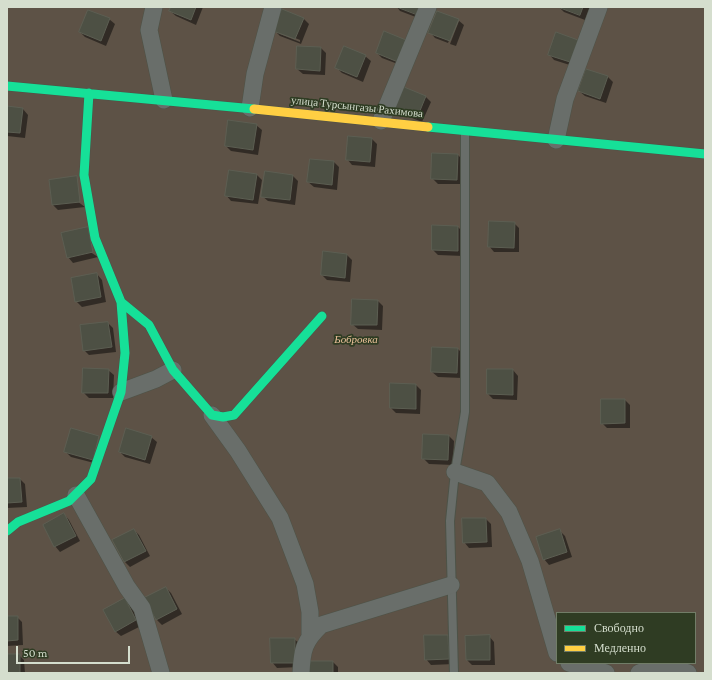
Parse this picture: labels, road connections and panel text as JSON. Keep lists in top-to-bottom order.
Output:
{
  "streets": {
    "street": ["улица Турсынгазы Рахимова"]
  },
  "parks": ["Бобровка"],
  "legend": ["Свободно", "Медленно"],
  "scale_bar": "50 m"
}
